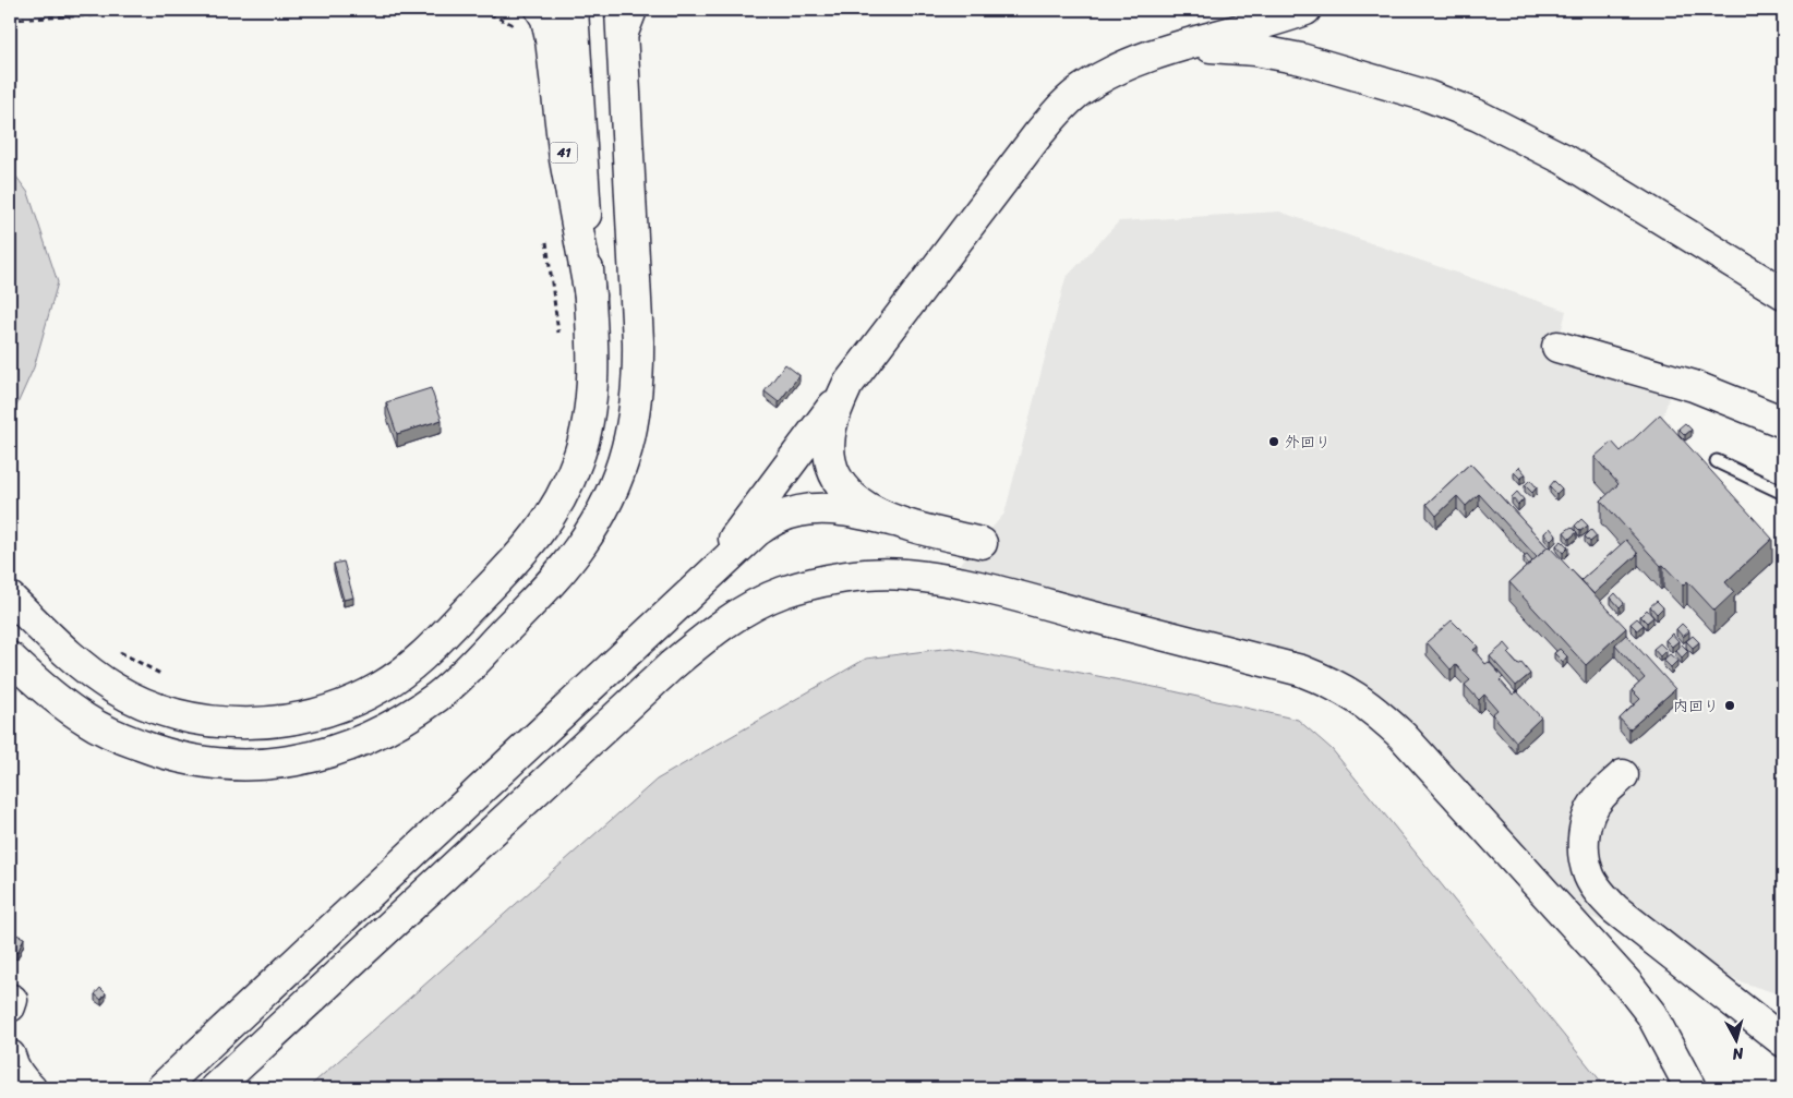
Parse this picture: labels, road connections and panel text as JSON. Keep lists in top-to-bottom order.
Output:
{
  "streets": {
    "main road": ["41"]
  },
  "places": ["外回り", "内回り"],
  "north": "bottom"
}
